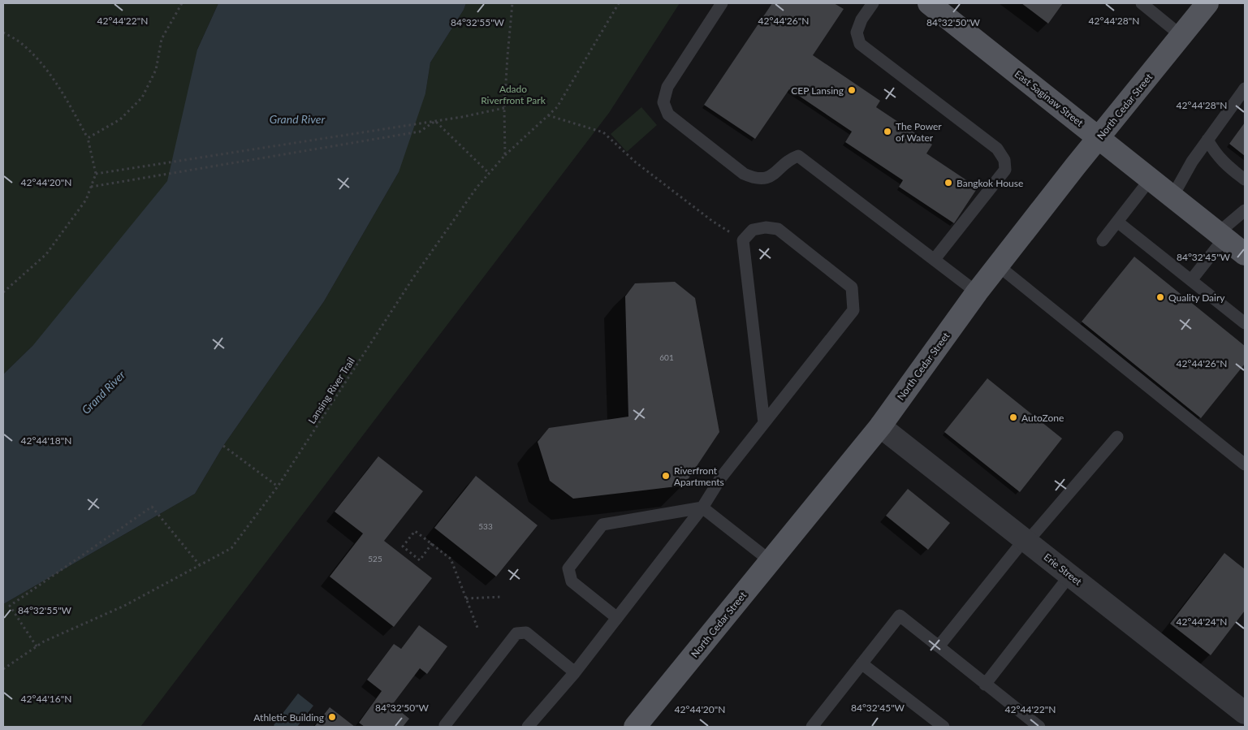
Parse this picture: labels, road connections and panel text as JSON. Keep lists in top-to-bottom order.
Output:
{
  "streets": {
    "main road": ["East Saginaw Street", "North Cedar Street"],
    "street": ["Erie Street"],
    "path": ["Lansing River Trail"]
  },
  "crossings": [
    ["East Saginaw Street", "North Cedar Street"],
    ["North Cedar Street", "Erie Street"]
  ],
  "water": ["Grand River"],
  "parks": ["Adado Riverfront Park"],
  "places": [
    "CEP Lansing",
    "The Power of Water",
    "Bangkok House",
    "Quality Dairy",
    "AutoZone",
    "Riverfront Apartments",
    "Athletic Building"
  ],
  "house_numbers": ["601", "533", "525"],
  "coordinates": [
    "42°44'22\"N",
    "42°44'26\"N",
    "42°44'28\"N",
    "84°32'55\"W",
    "84°32'50\"W",
    "42°44'20\"N",
    "84°32'45\"W",
    "42°44'18\"N",
    "42°44'24\"N",
    "42°44'16\"N"
  ]
}
